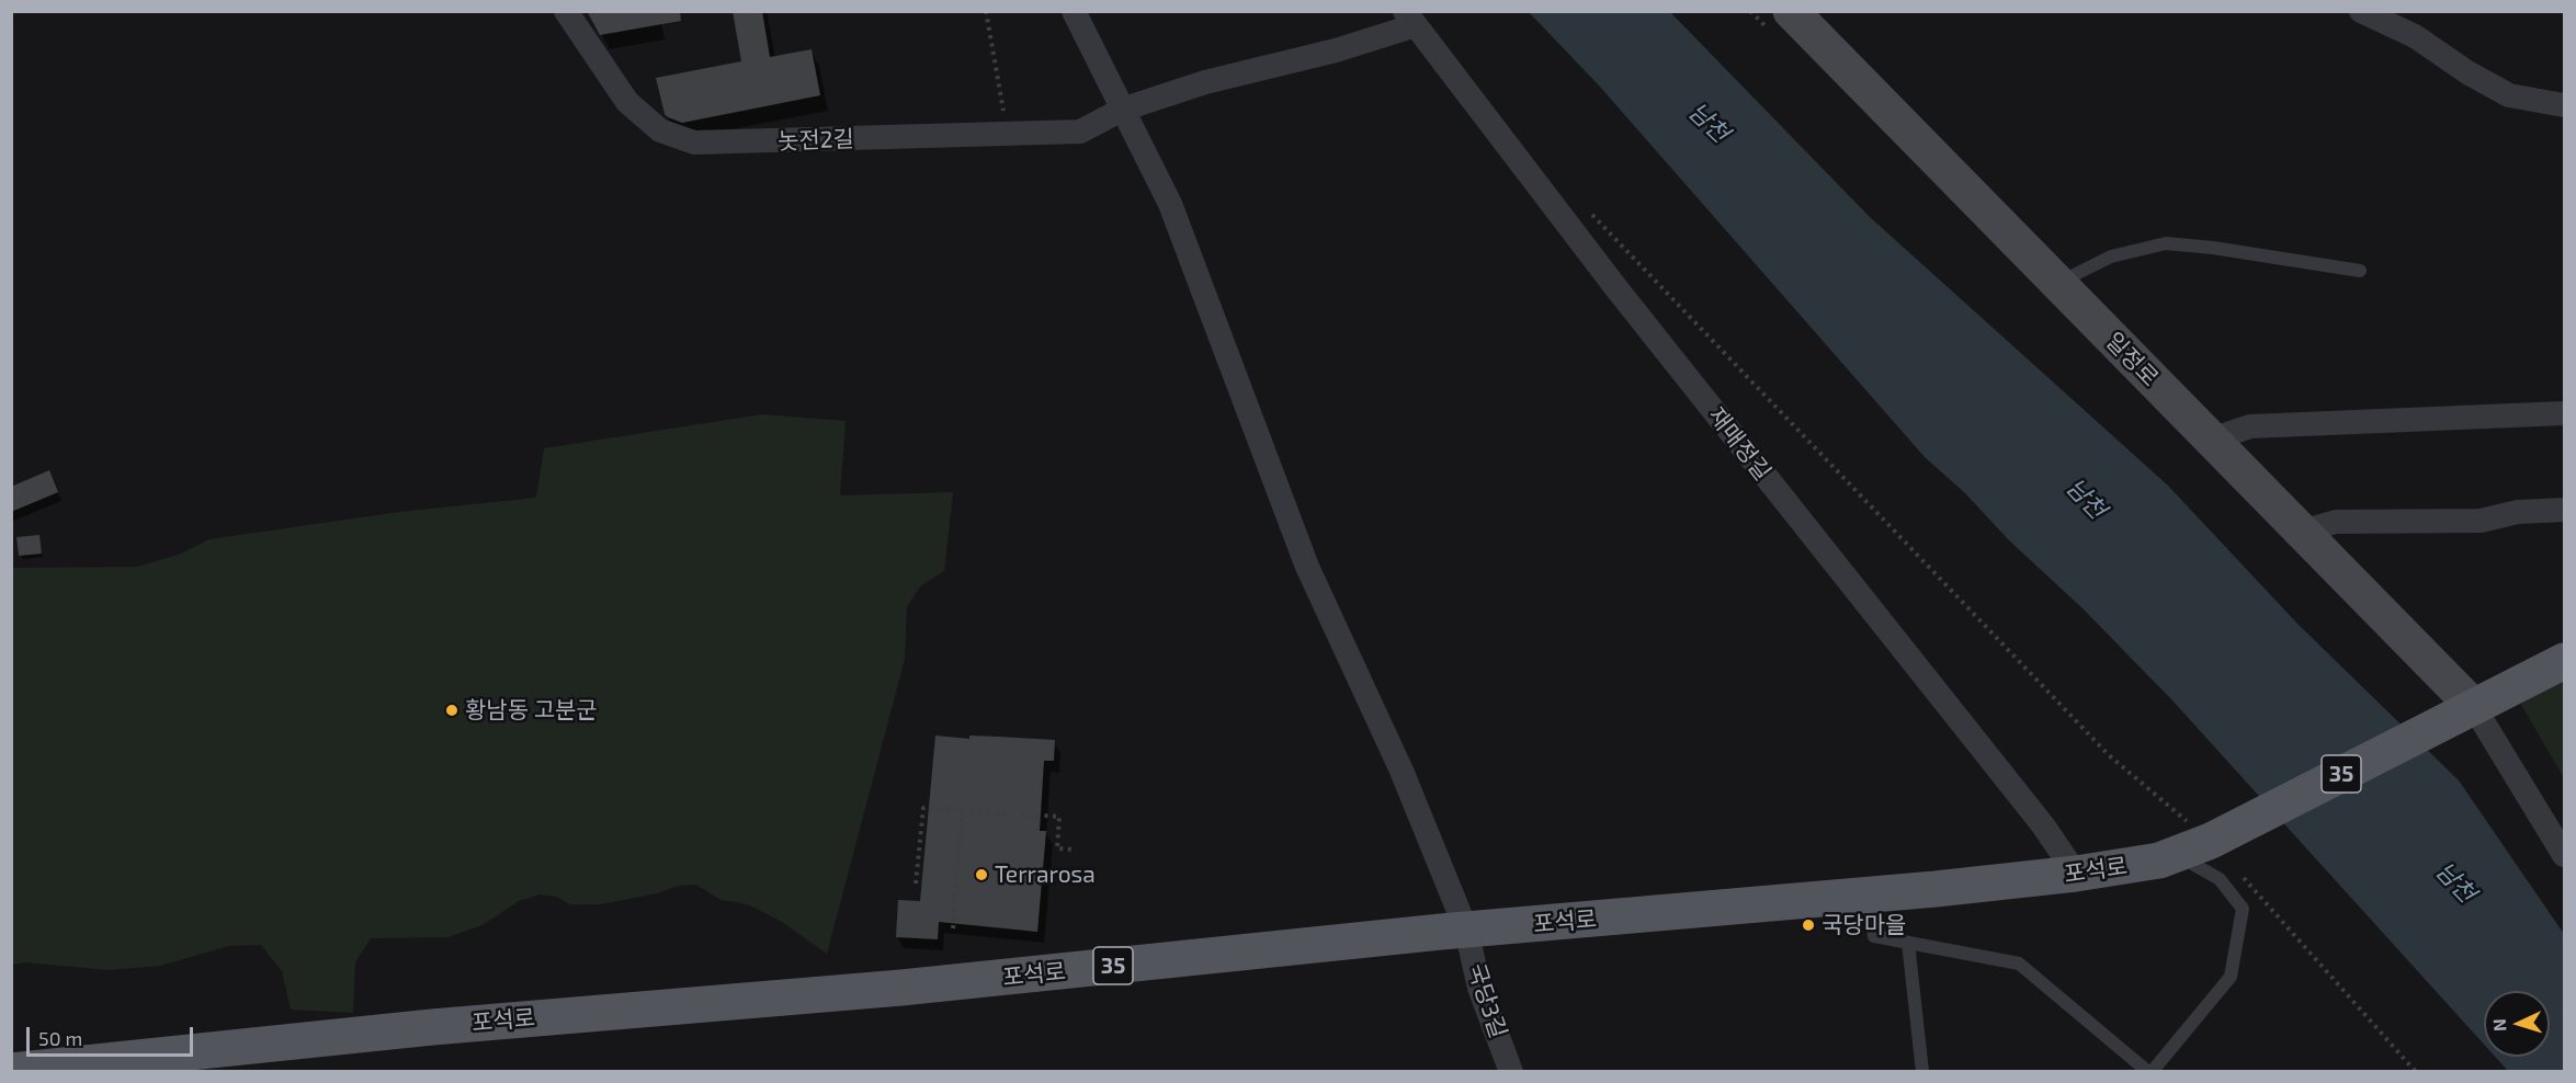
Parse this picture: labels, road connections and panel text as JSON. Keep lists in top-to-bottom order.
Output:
{
  "streets": {
    "main road": ["35", "포석로"],
    "street": [
      "놋전2길",
      "일정로",
      "재매정길",
      "국당3길"
    ]
  },
  "crossings": [
    ["놋전2길", "재매정길"],
    ["놋전2길", "국당3길"],
    ["일정로", "35"],
    ["재매정길", "포석로"],
    ["35", "포석로"],
    ["포석로", "국당3길"]
  ],
  "water": ["남천"],
  "places": ["황남동 고분군", "Terrarosa", "국당마을"],
  "scale_bar": "50 m",
  "north": "left"
}
